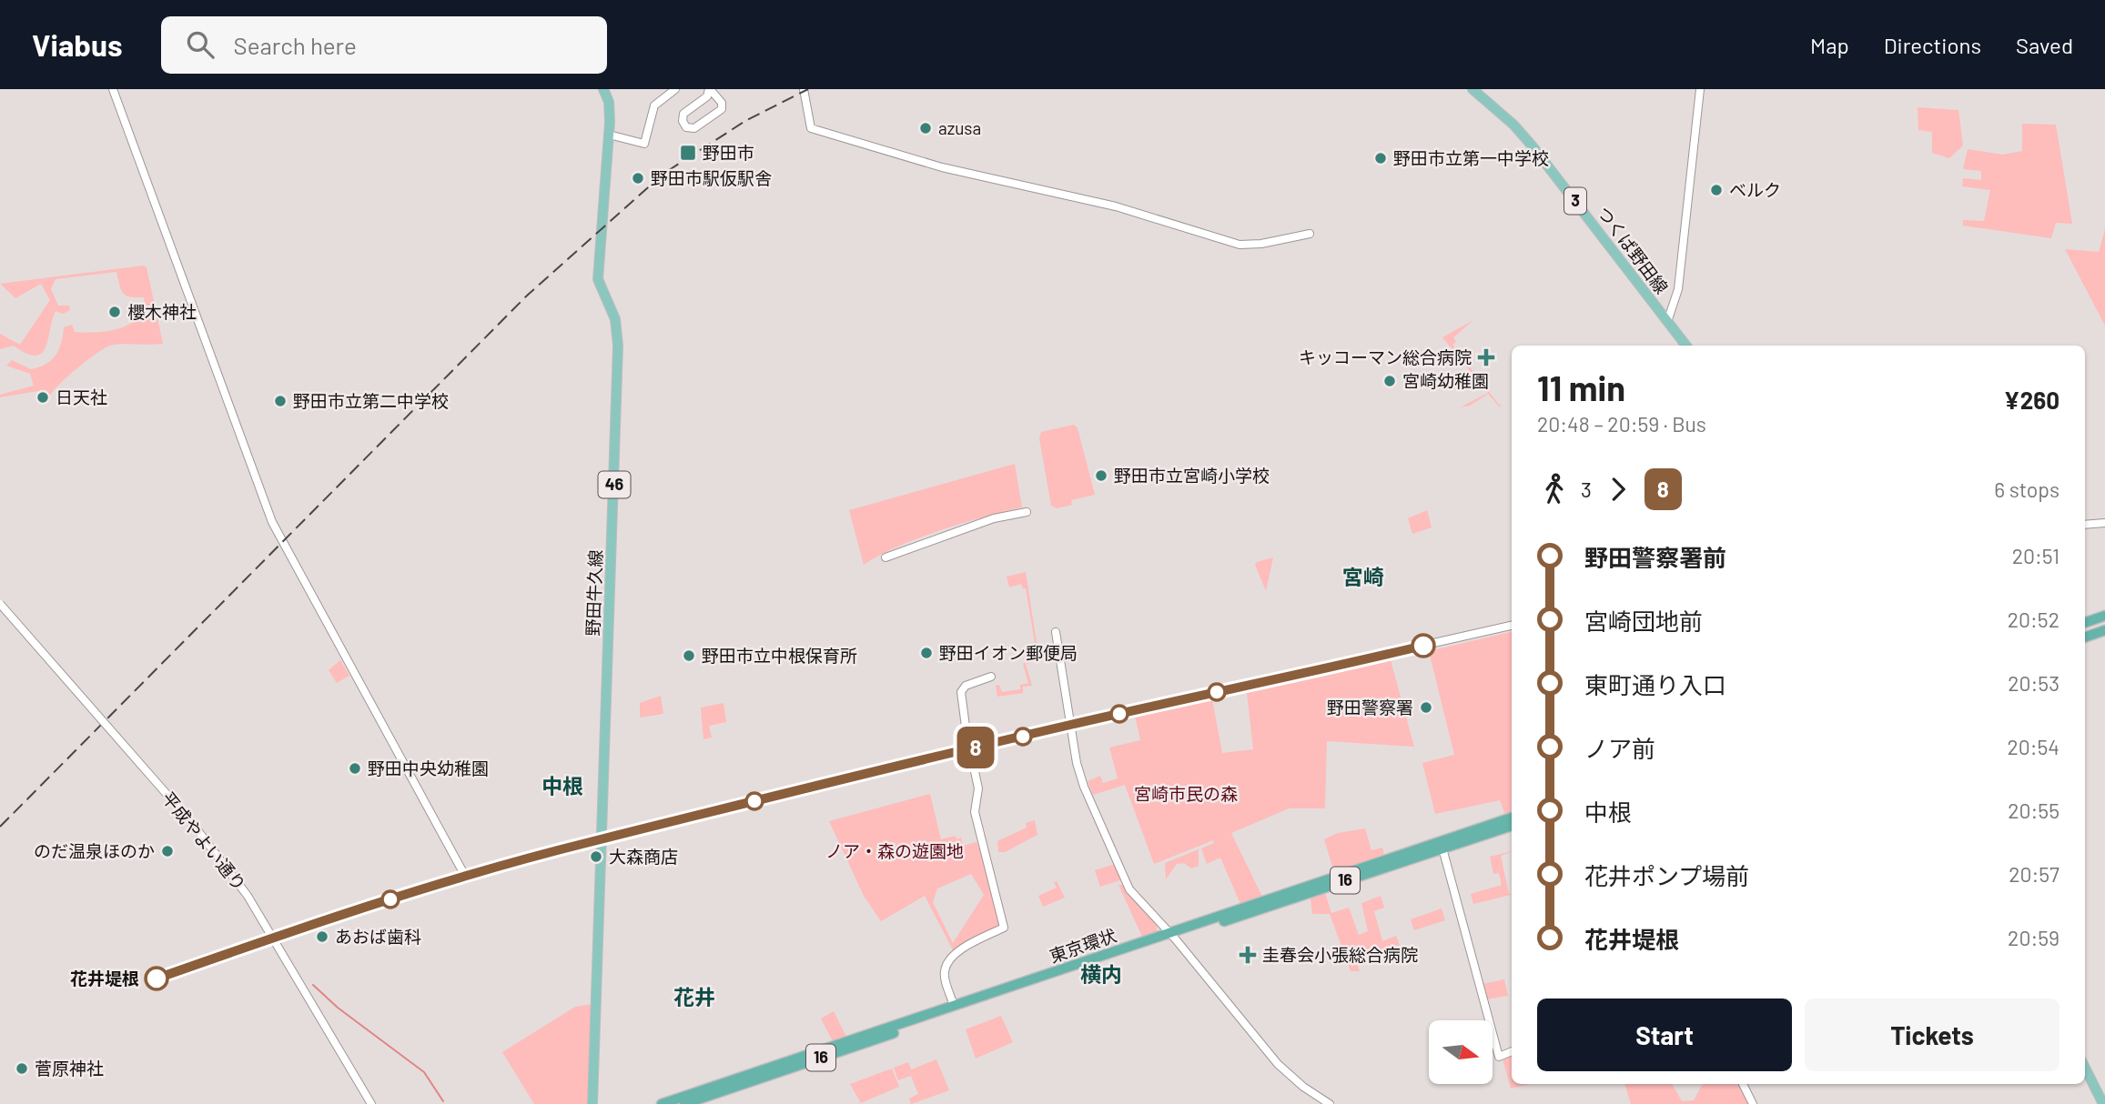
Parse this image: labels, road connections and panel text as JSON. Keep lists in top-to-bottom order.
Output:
{
  "streets": {
    "highway": ["16", "東京環状"],
    "main road": [
      "3",
      "つくば野田線",
      "46",
      "野田牛久線"
    ],
    "street": ["平成やよい通り"]
  },
  "districts": [
    "宮崎",
    "中根",
    "横内",
    "花井"
  ],
  "parks": ["宮崎市民の森", "ノア・森の遊園地"],
  "places": {
    "other": [
      "azusa",
      "野田市立第一中学校",
      "野田市駅仮駅舎",
      "ベルク",
      "櫻木神社",
      "宮崎幼稚園",
      "日天社",
      "野田市立第二中学校",
      "野田市立宮崎小学校",
      "野田イオン郵便局",
      "野田市立中根保育所",
      "野田警察署",
      "野田中央幼稚園",
      "のだ温泉ほのか",
      "大森商店",
      "あおば歯科",
      "花井堤根",
      "菅原神社"
    ],
    "transit": ["野田市"],
    "health": ["キッコーマン総合病院", "圭春会小張総合病院"]
  },
  "lines": ["bus line 8"],
  "north": "right",
  "page": {
    "header": "Viabus",
    "search": "Search here",
    "nav": ["Map", "Directions", "Saved"],
    "on_map": "8",
    "heading": ["11 min", "20:48 – 20:59 · Bus", "¥260"],
    "legs": ["3", "8", "6 stops"],
    "list": [
      {
        "name": "野田警察署前",
        "value": "20:51"
      },
      {
        "name": "宮崎団地前",
        "value": "20:52"
      },
      {
        "name": "東町通り入口",
        "value": "20:53"
      },
      {
        "name": "ノア前",
        "value": "20:54"
      },
      {
        "name": "中根",
        "value": "20:55"
      },
      {
        "name": "花井ポンプ場前",
        "value": "20:57"
      },
      {
        "name": "花井堤根",
        "value": "20:59"
      }
    ],
    "buttons": ["Start", "Tickets"]
  }
}
